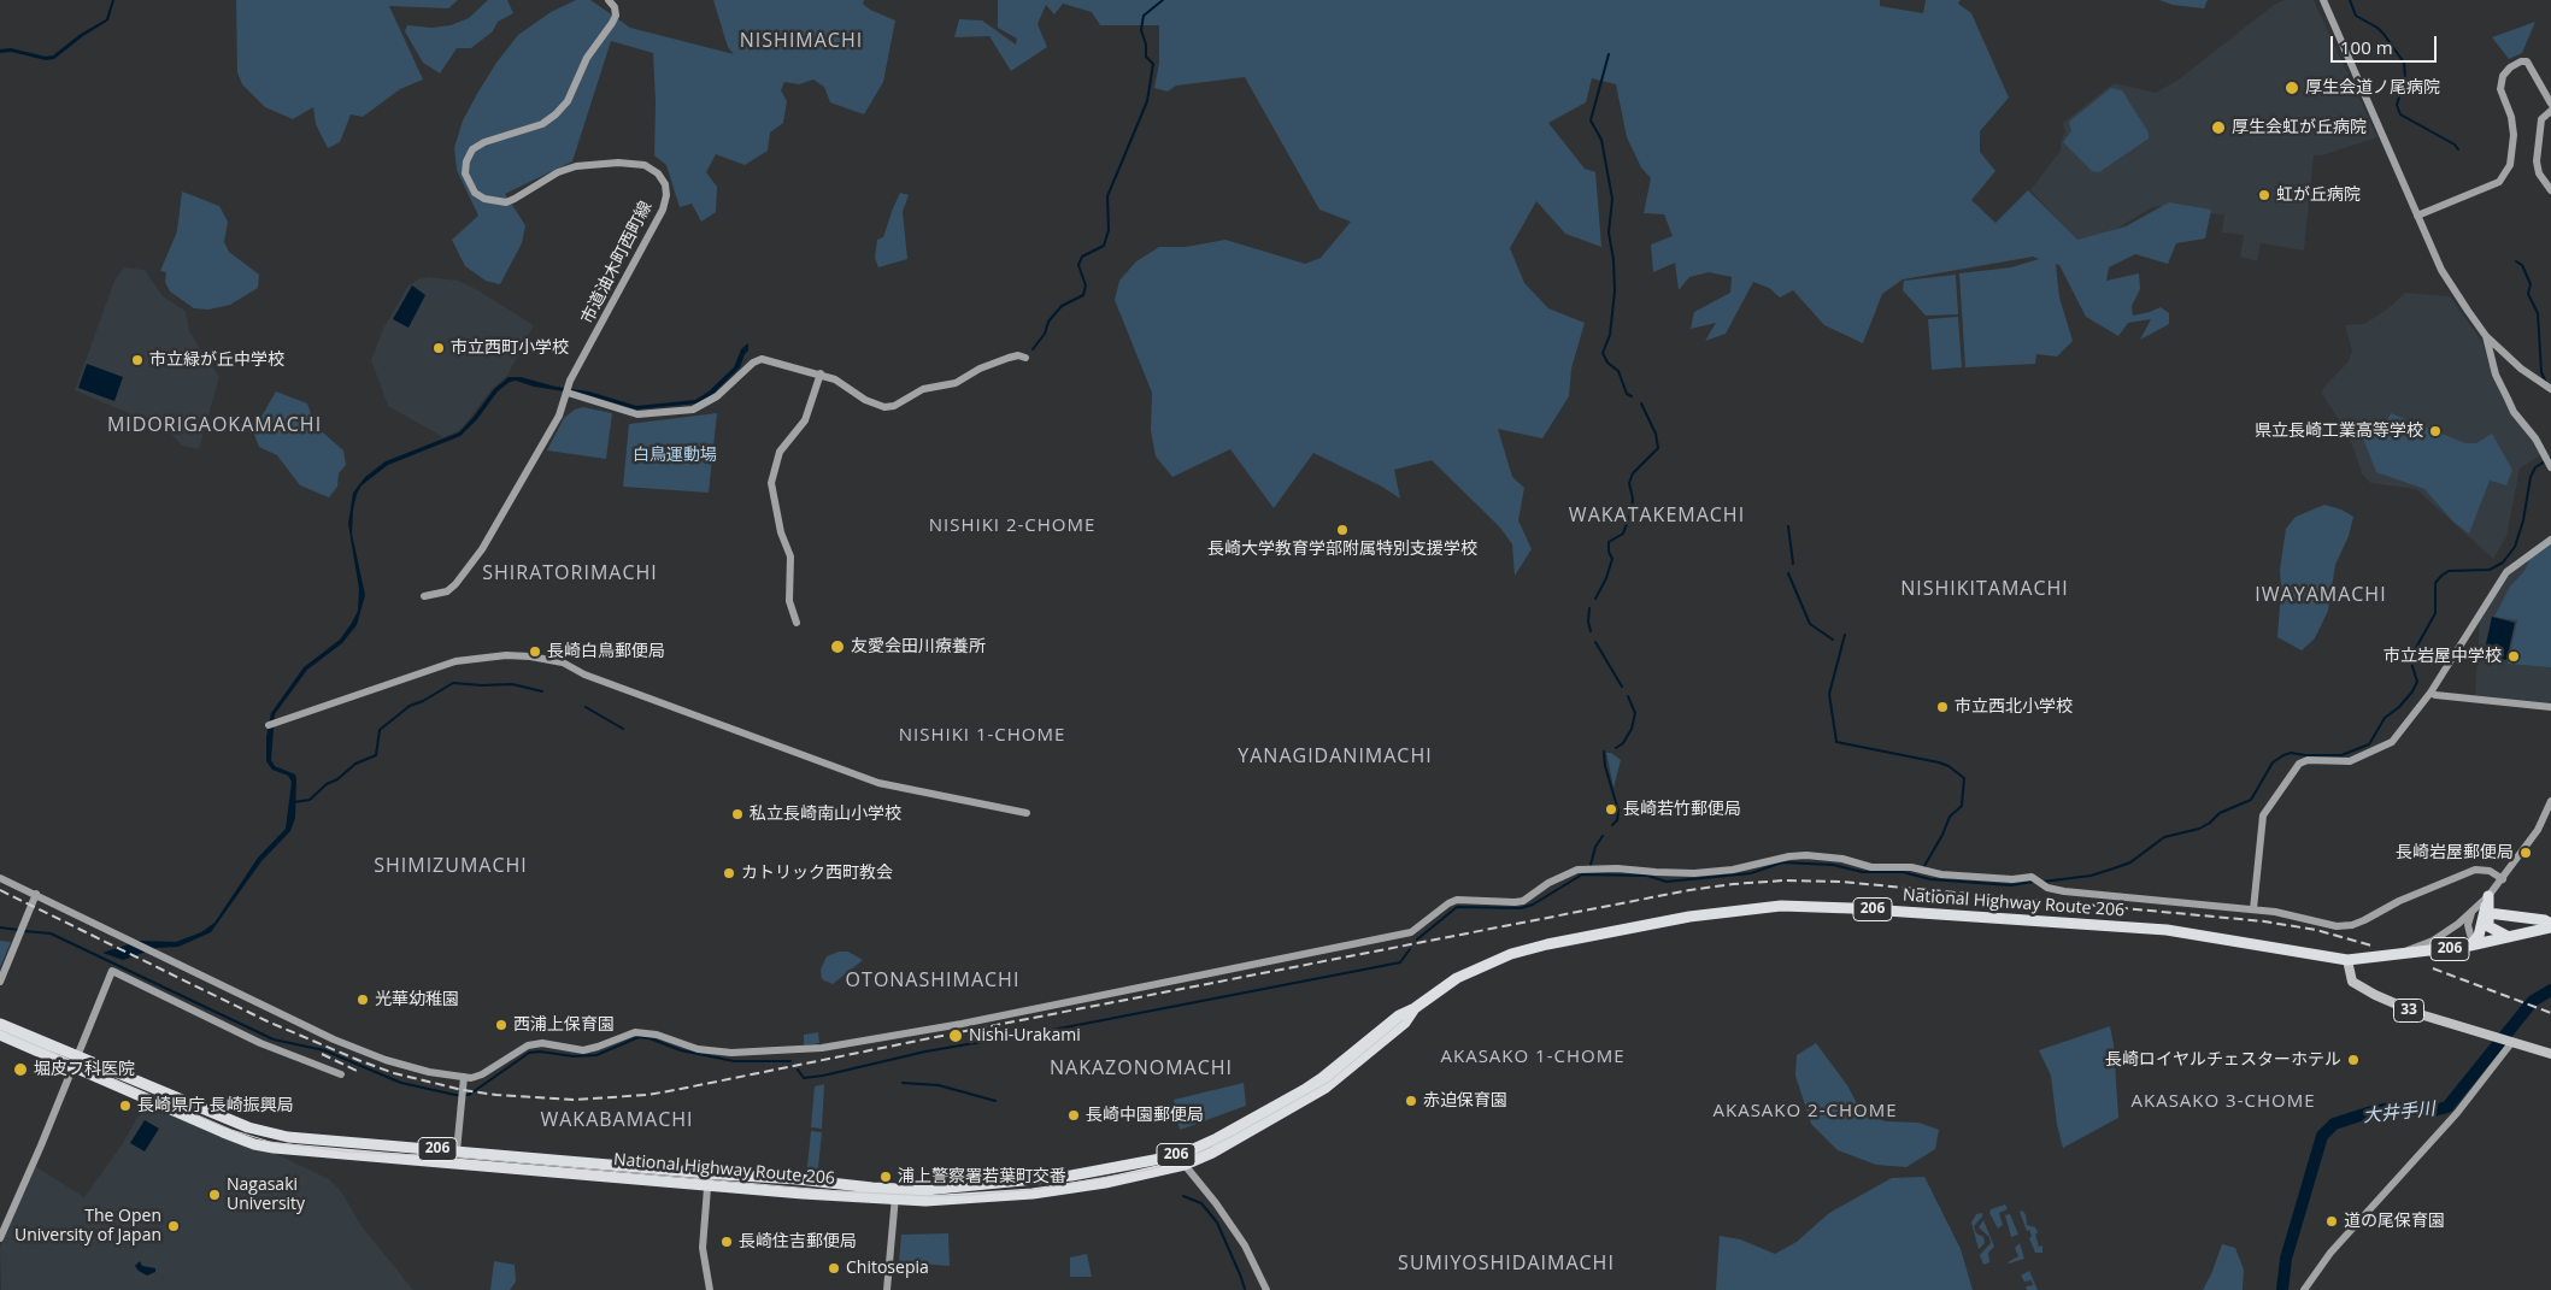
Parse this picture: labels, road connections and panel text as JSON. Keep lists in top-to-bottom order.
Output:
{
  "streets": {
    "highway": ["National Highway Route 206", "206"],
    "main road": ["33"],
    "street": ["市道油木町西町線"]
  },
  "crossings": [
    ["National Highway Route 206", "33"]
  ],
  "districts": [
    "NISHIMACHI",
    "MIDORIGAOKAMACHI",
    "WAKATAKEMACHI",
    "NISHIKI 2-CHOME",
    "SHIRATORIMACHI",
    "NISHIKITAMACHI",
    "IWAYAMACHI",
    "NISHIKI 1-CHOME",
    "YANAGIDANIMACHI",
    "SHIMIZUMACHI",
    "OTONASHIMACHI",
    "AKASAKO 1-CHOME",
    "NAKAZONOMACHI",
    "AKASAKO 3-CHOME",
    "AKASAKO 2-CHOME",
    "WAKABAMACHI",
    "SUMIYOSHIDAIMACHI"
  ],
  "water": ["大井手川"],
  "parks": ["白鳥運動場"],
  "places": [
    "厚生会道ノ尾病院",
    "厚生会虹が丘病院",
    "虹が丘病院",
    "市立西町小学校",
    "市立緑が丘中学校",
    "県立長崎工業高等学校",
    "長崎大学教育学部附属特別支援学校",
    "友愛会田川療養所",
    "長崎白鳥郵便局",
    "市立岩屋中学校",
    "市立西北小学校",
    "長崎若竹郵便局",
    "私立長崎南山小学校",
    "長崎岩屋郵便局",
    "カトリック西町教会",
    "光華幼稚園",
    "西浦上保育園",
    "Nishi-Urakami",
    "長崎ロイヤルチェスターホテル",
    "堀皮フ科医院",
    "赤迫保育園",
    "長崎県庁 長崎振興局",
    "長崎中園郵便局",
    "浦上警察署若葉町交番",
    "Nagasaki University",
    "道の尾保育園",
    "The Open University of Japan",
    "長崎住吉郵便局",
    "Chitosepia"
  ],
  "scale_bar": "100 m"
}
